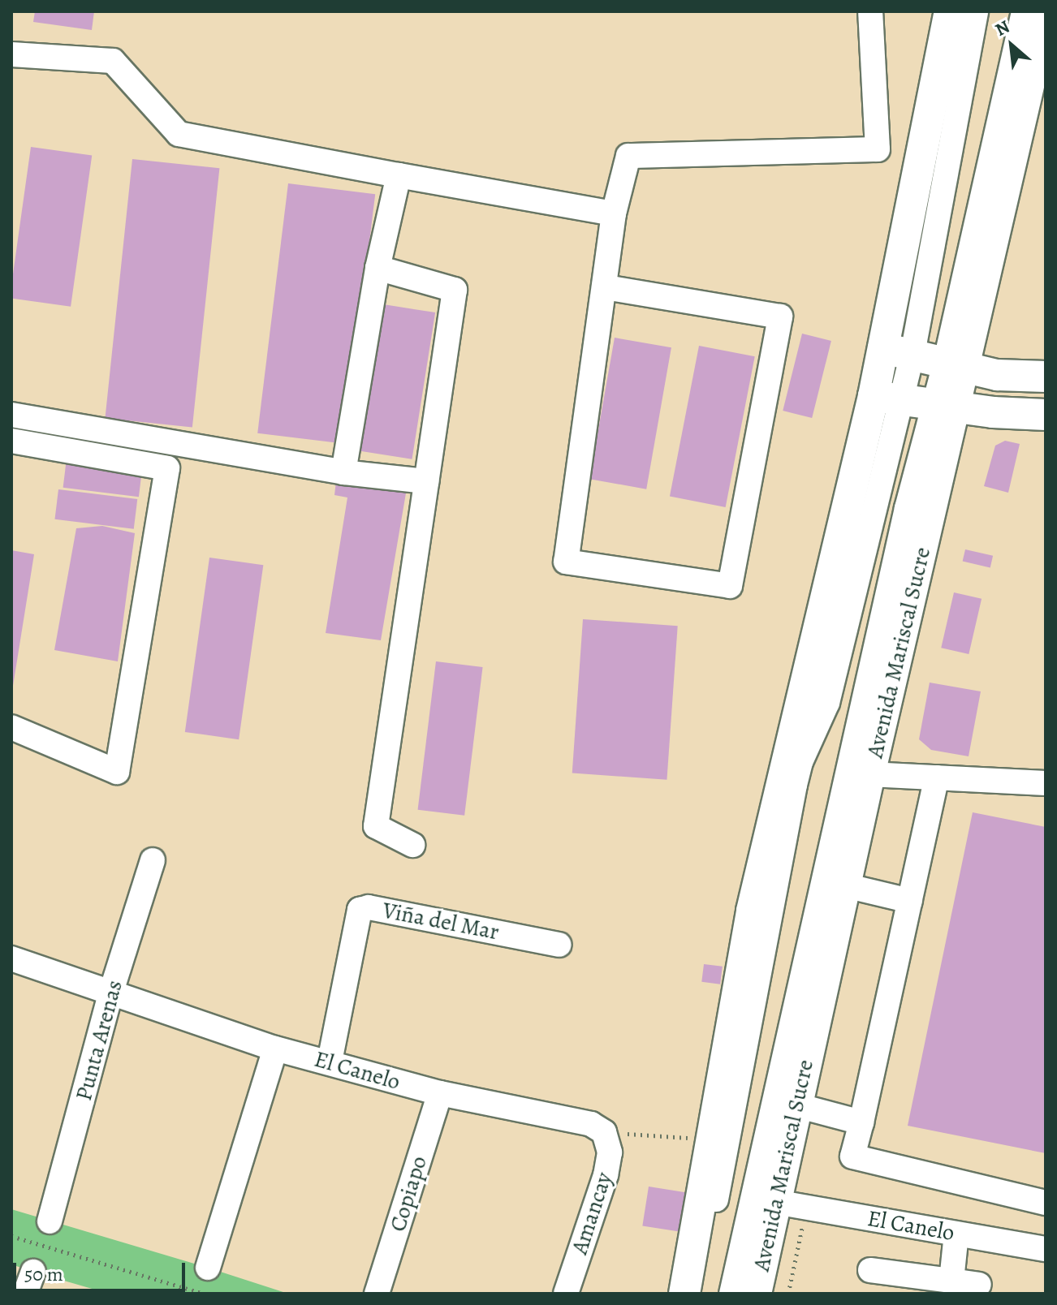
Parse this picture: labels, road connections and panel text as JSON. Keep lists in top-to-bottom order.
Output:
{
  "streets": {
    "main road": ["Avenida Mariscal Sucre"],
    "street": [
      "Viña del Mar",
      "Punta Arenas",
      "El Canelo",
      "Copiapo",
      "Amancay"
    ]
  },
  "crossings": [
    ["Avenida Mariscal Sucre", "El Canelo"],
    ["Viña del Mar", "El Canelo"],
    ["Punta Arenas", "El Canelo"],
    ["El Canelo", "Copiapo"],
    ["El Canelo", "Amancay"]
  ],
  "scale_bar": "50 m",
  "north": "top left"
}
